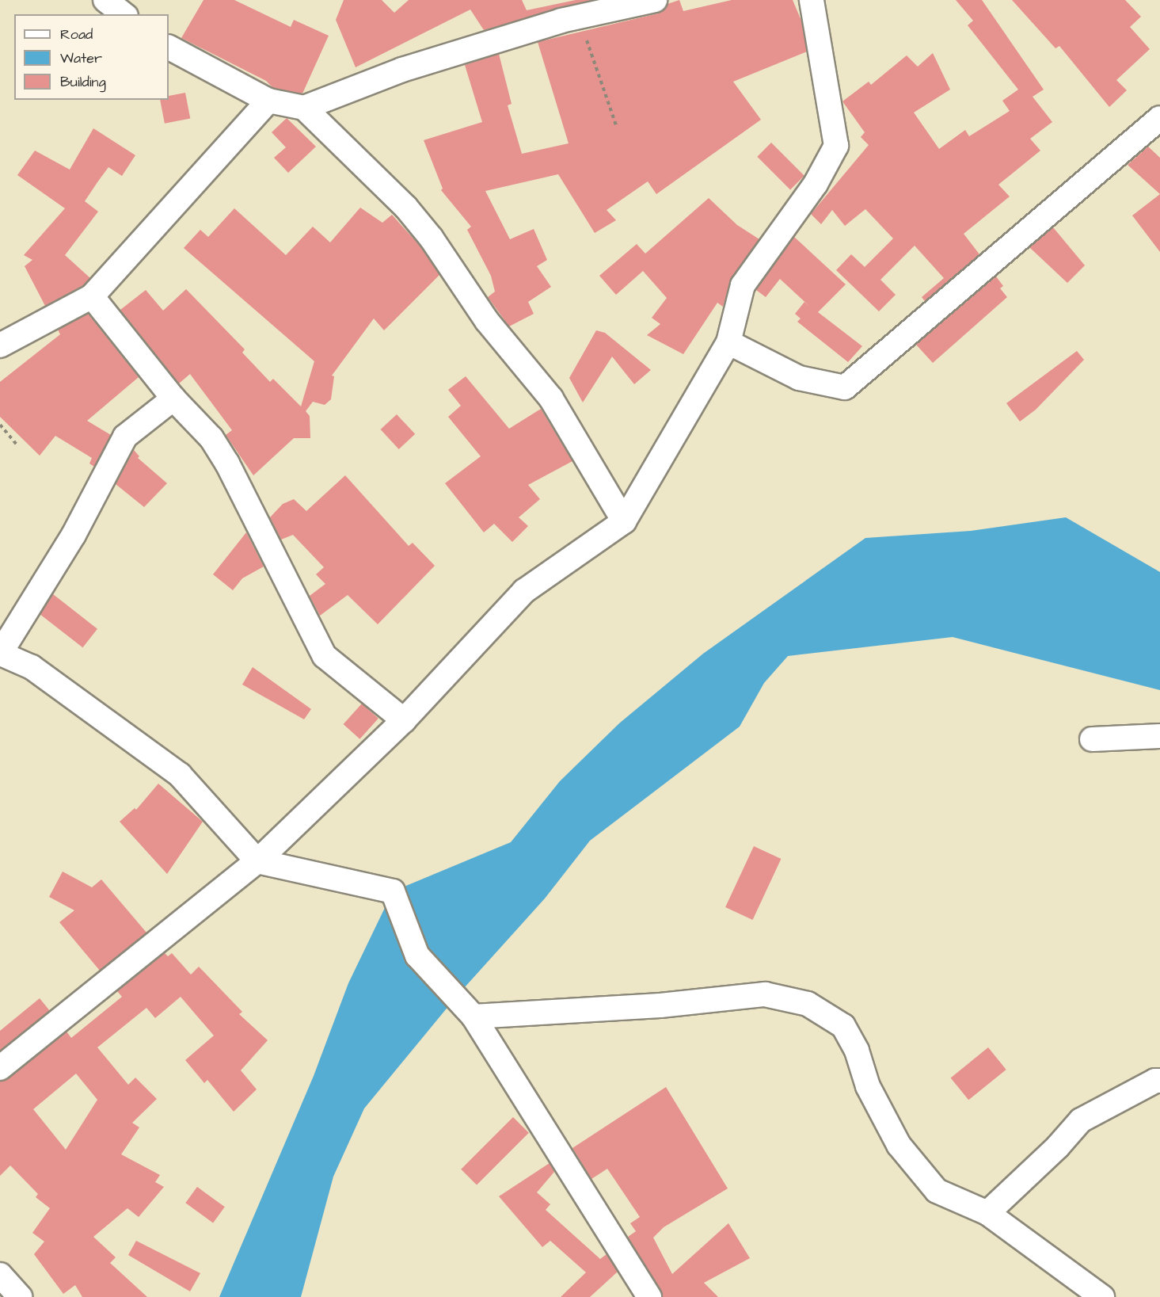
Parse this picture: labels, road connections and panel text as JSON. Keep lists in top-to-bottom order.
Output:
{
  "legend": ["Road", "Water", "Building"]
}
